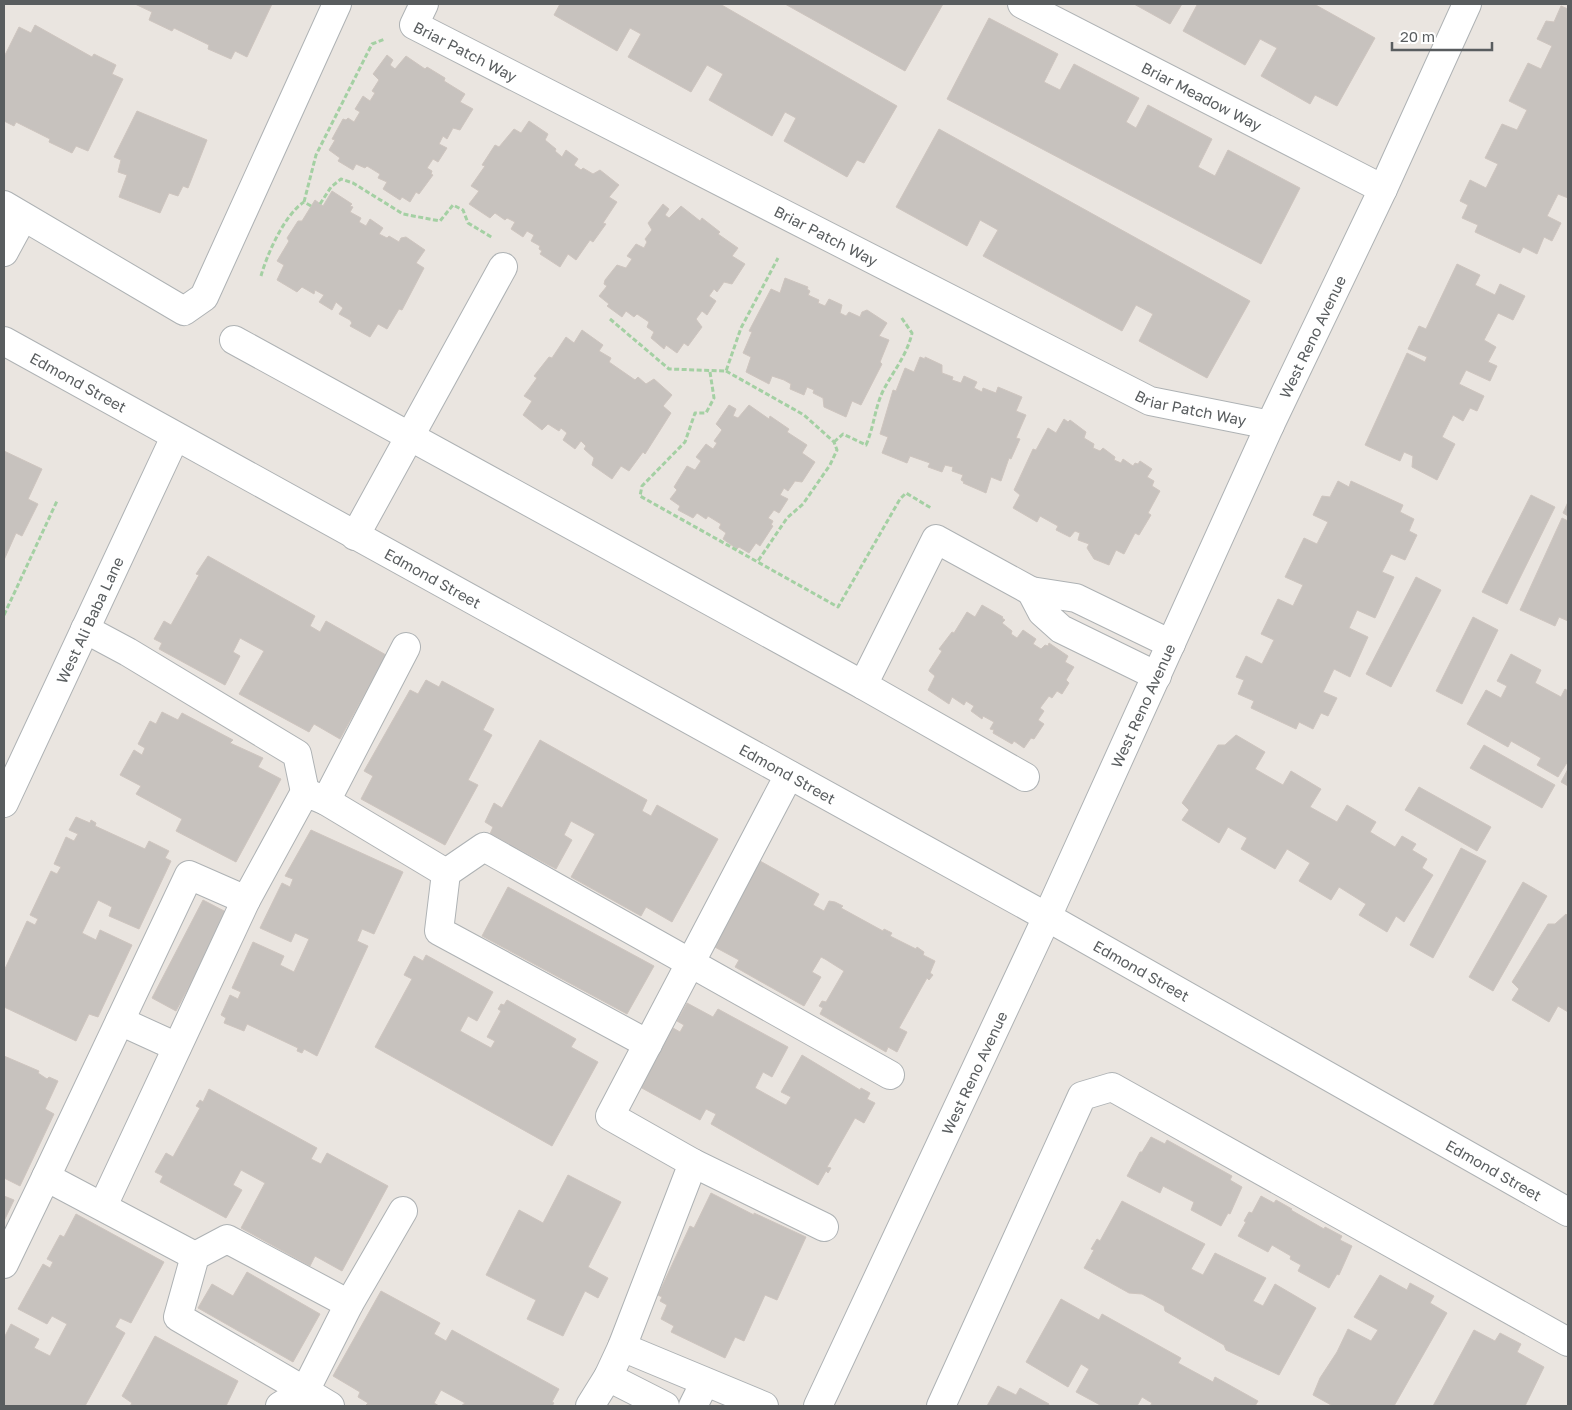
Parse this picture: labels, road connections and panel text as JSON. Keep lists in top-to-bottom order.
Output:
{
  "streets": {
    "street": [
      "Briar Patch Way",
      "Briar Meadow Way",
      "West Reno Avenue",
      "Edmond Street",
      "West Ali Baba Lane"
    ]
  },
  "crossings": [
    ["Briar Patch Way", "West Reno Avenue"],
    ["Briar Meadow Way", "West Reno Avenue"],
    ["West Reno Avenue", "Edmond Street"],
    ["Edmond Street", "West Ali Baba Lane"]
  ],
  "scale_bar": "20 m"
}
